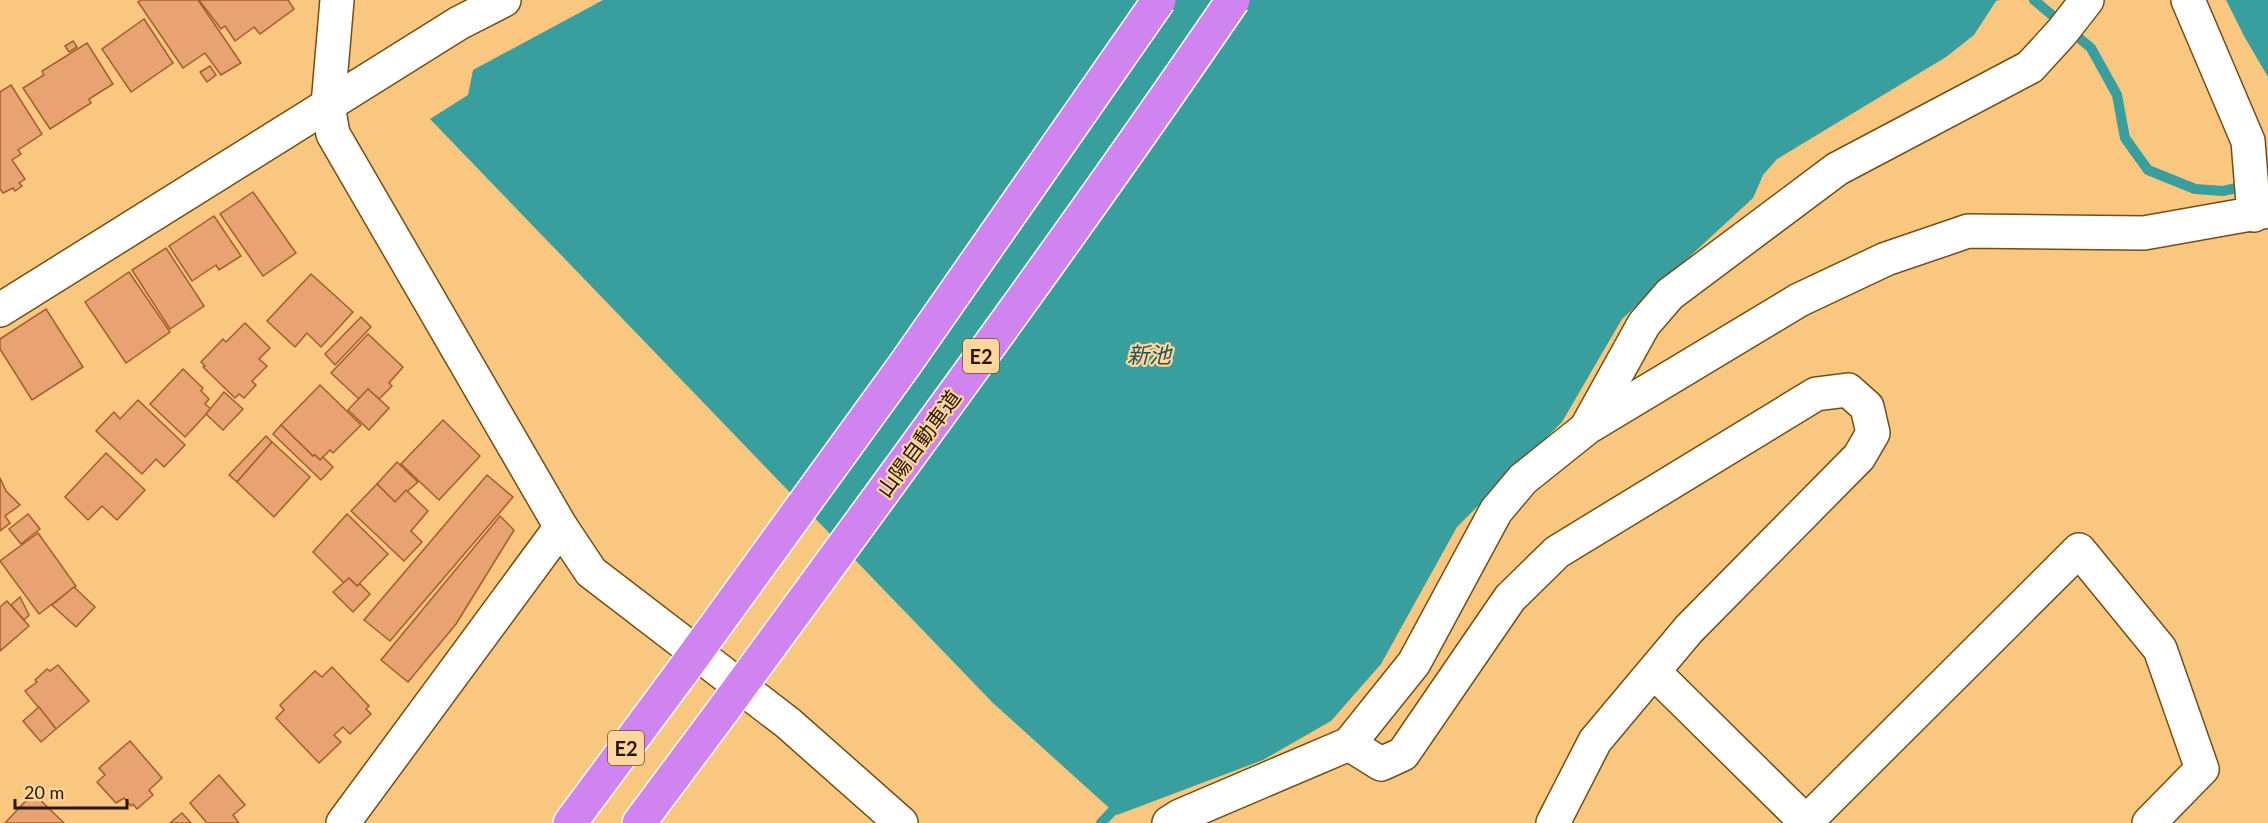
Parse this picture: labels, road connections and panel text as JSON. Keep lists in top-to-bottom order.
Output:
{
  "streets": {
    "highway": ["E2", "山陽自動車道"]
  },
  "water": ["新池"],
  "scale_bar": "20 m"
}
